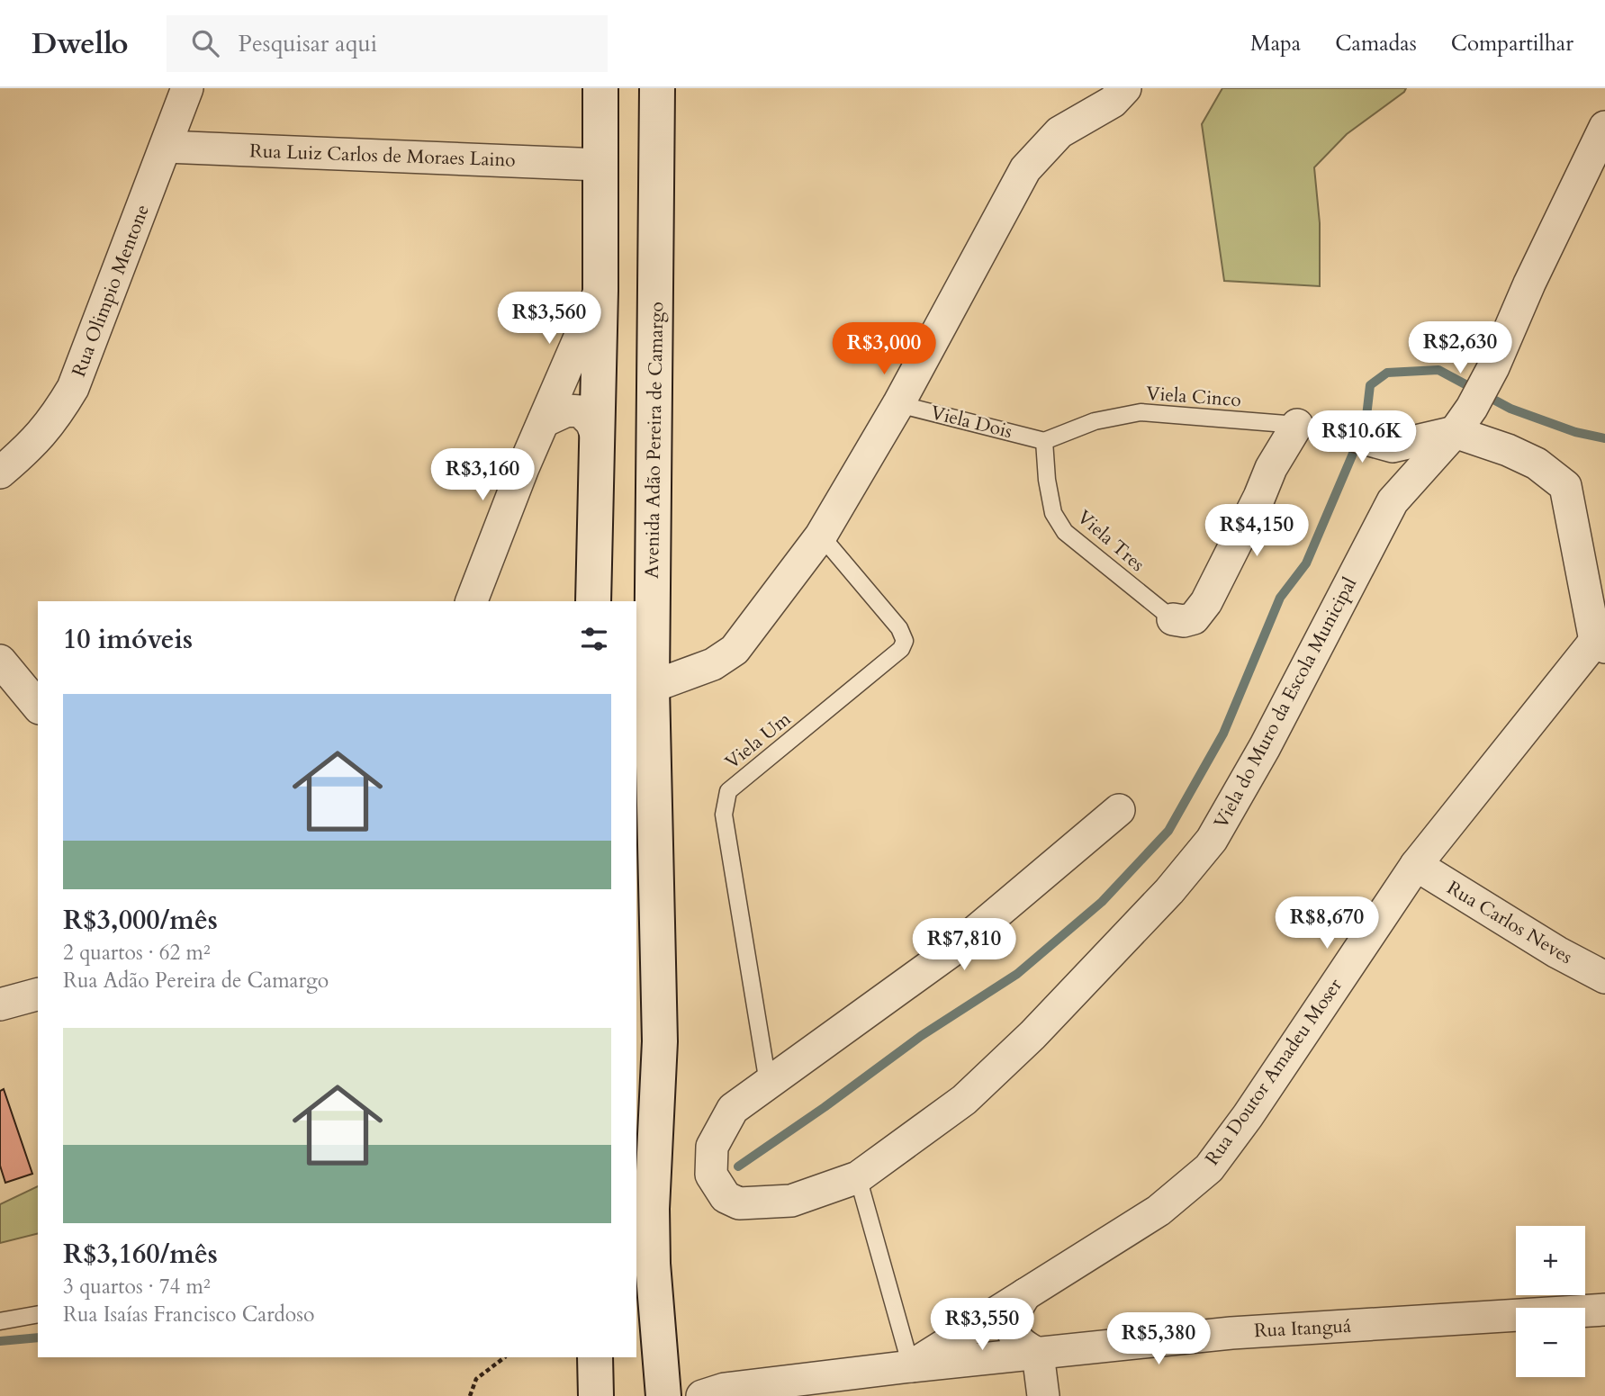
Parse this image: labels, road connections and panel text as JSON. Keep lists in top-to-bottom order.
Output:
{
  "streets": {
    "main road": ["Avenida Adão Pereira de Camargo"],
    "street": [
      "Rua Luiz Carlos de Moraes Laino",
      "Rua Olimpio Mentone",
      "Viela do Muro da Escola Municipal",
      "Rua Carlos Neves",
      "Rua Doutor Amadeu Moser",
      "Rua Itanguá"
    ],
    "lane": [
      "Viela Cinco",
      "Viela Dois",
      "Viela Tres",
      "Viela Um"
    ]
  },
  "crossings": [
    ["Rua Luiz Carlos de Moraes Laino", "Rua Olimpio Mentone"],
    ["Viela Cinco", "Viela Dois"],
    ["Viela Cinco", "Viela Tres"],
    ["Viela Dois", "Viela Tres"],
    ["Viela do Muro da Escola Municipal", "Viela Um"],
    ["Rua Carlos Neves", "Rua Doutor Amadeu Moser"],
    ["Rua Doutor Amadeu Moser", "Rua Itanguá"]
  ],
  "page": {
    "header": "Dwello",
    "search": "Pesquisar aqui",
    "nav": ["Mapa", "Camadas", "Compartilhar"],
    "price": [
      "R$3,560",
      "R$2,630",
      "R$3,000",
      "R$10.6K",
      "R$3,160",
      "R$4,150",
      "R$8,670",
      "R$7,810",
      "R$3,550",
      "R$5,380"
    ],
    "heading": "10 imóveis",
    "list": [
      {
        "name": "R$3,000/mês",
        "note": "2 quartos · 62 m² · Rua Adão Pereira de Camargo"
      },
      {
        "name": "R$3,160/mês",
        "note": "3 quartos · 74 m² · Rua Isaías Francisco Cardoso"
      }
    ],
    "map_buttons": ["+", "−"]
  }
}
